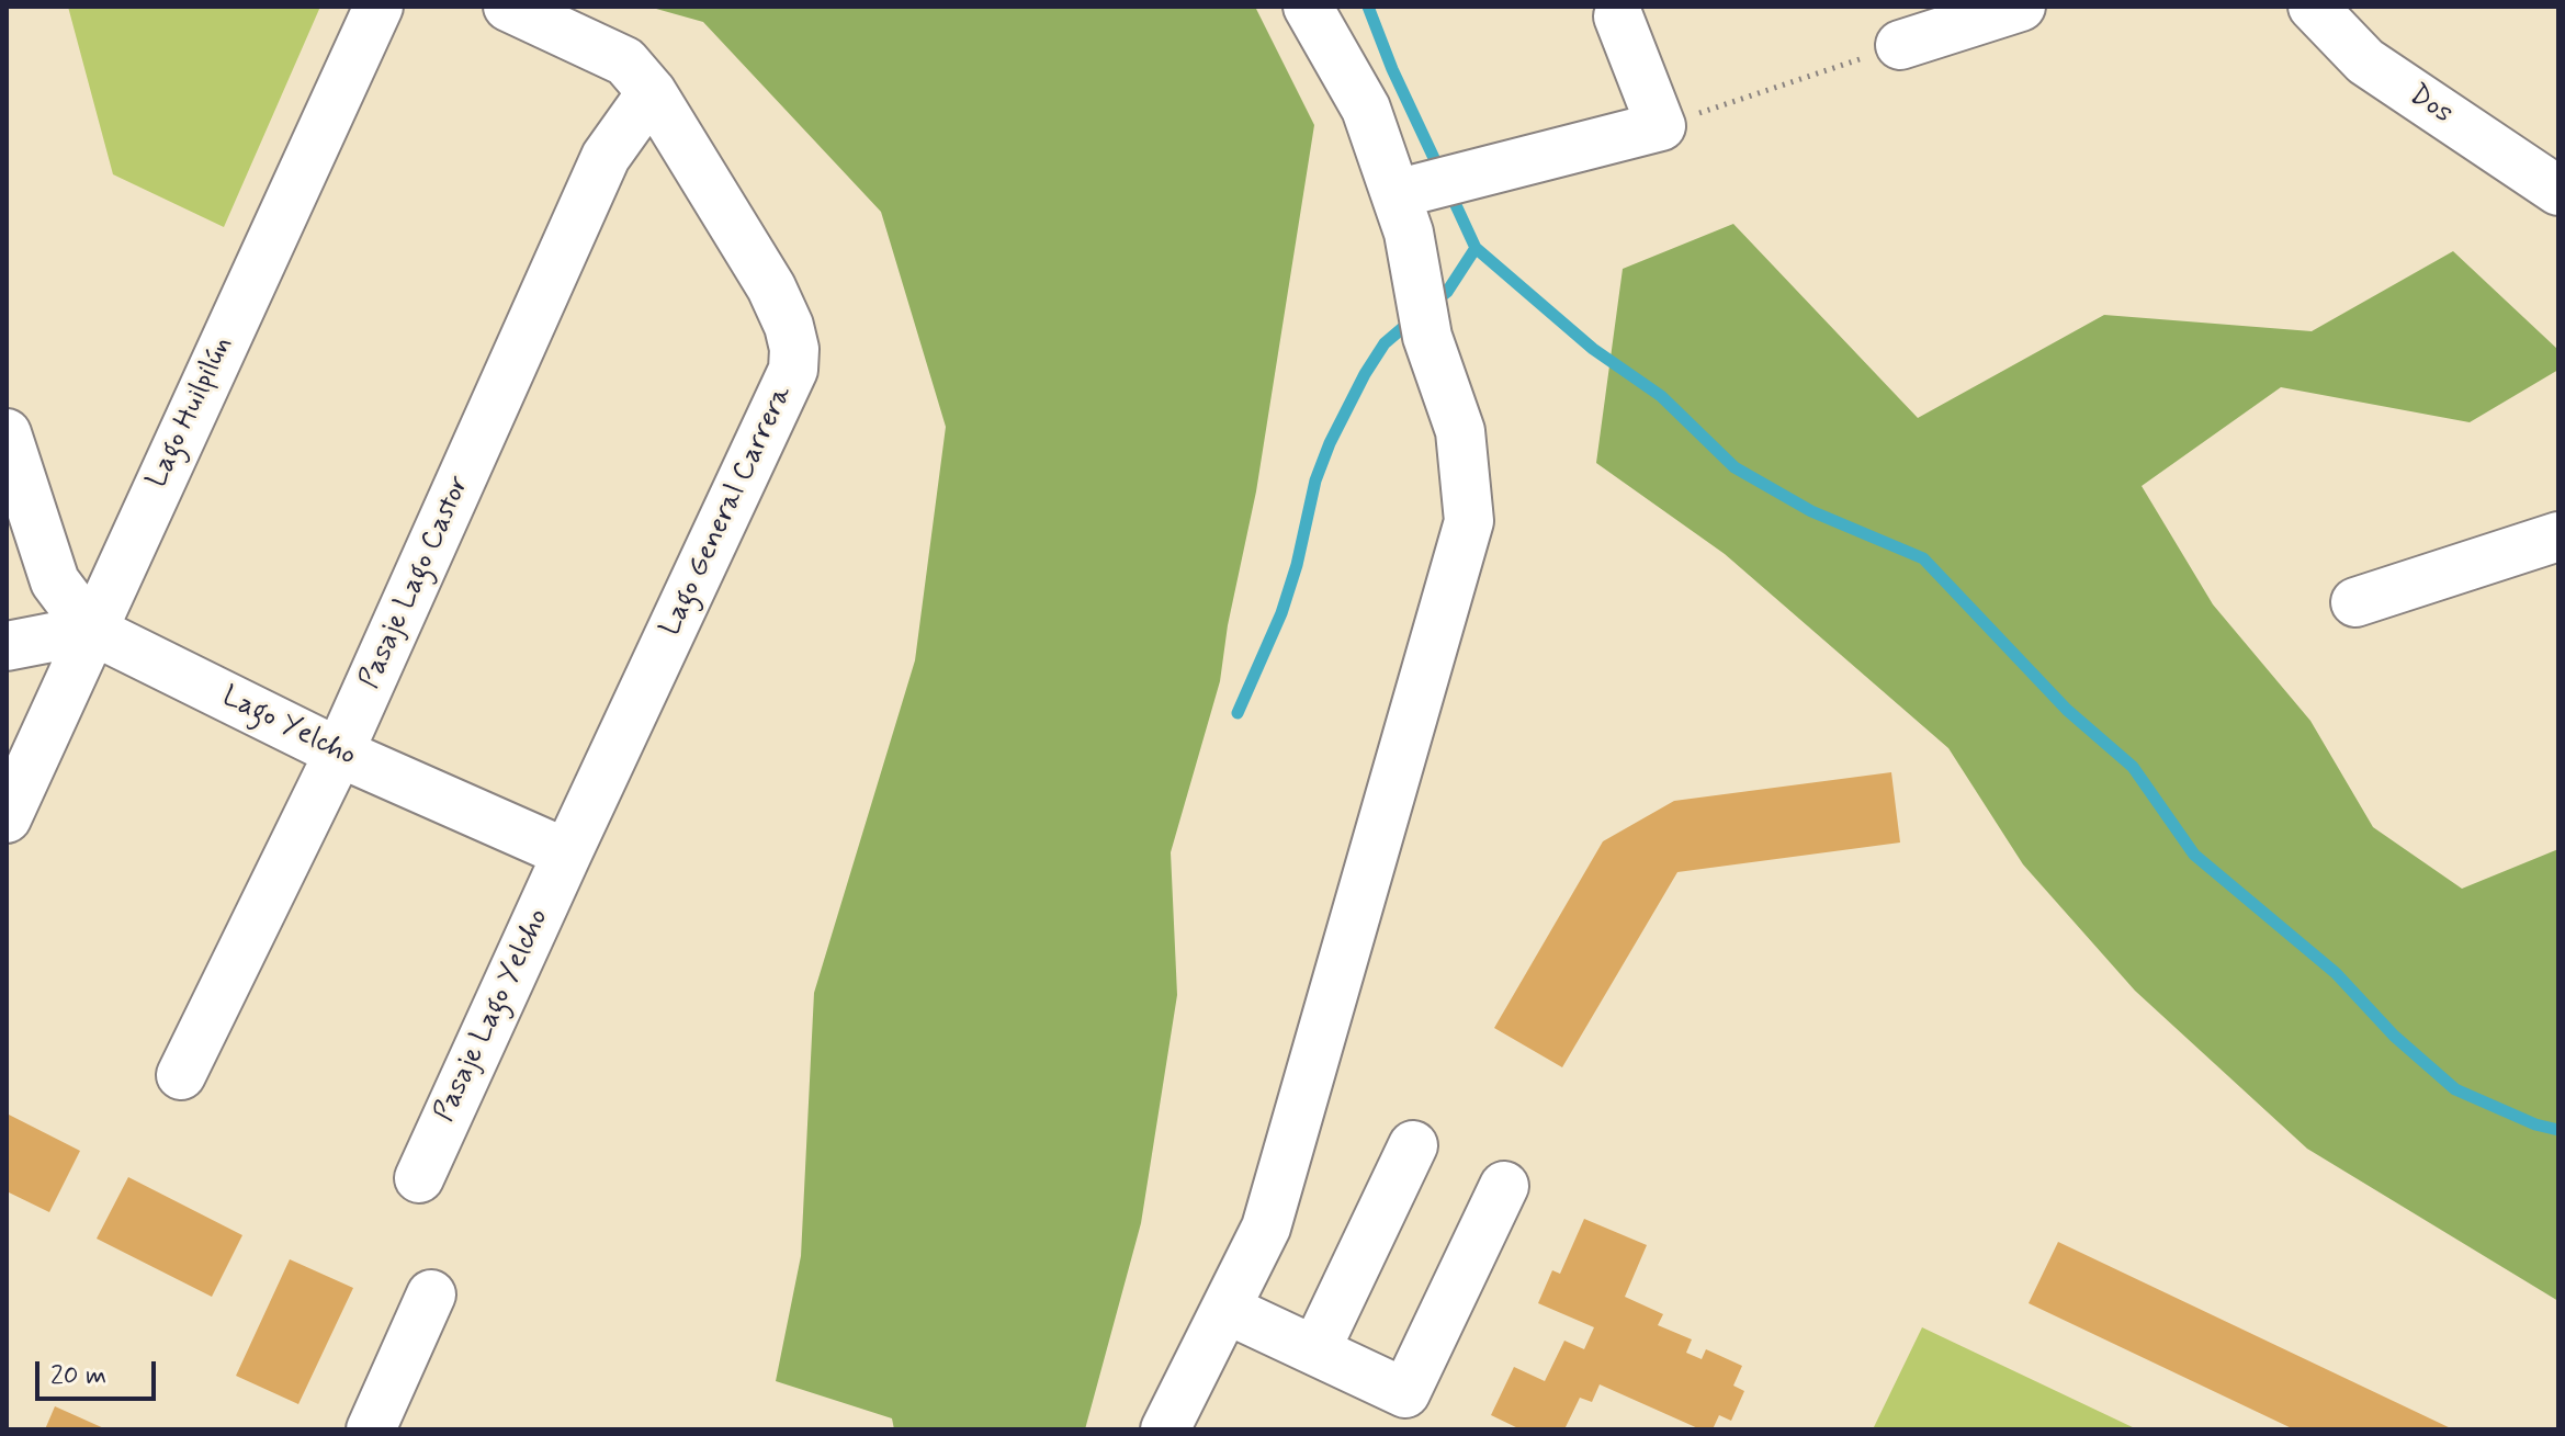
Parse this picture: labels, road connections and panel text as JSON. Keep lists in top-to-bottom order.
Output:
{
  "streets": {
    "street": [
      "Dos",
      "Lago Huilpilún",
      "Lago General Carrera",
      "Pasaje Lago Castor",
      "Lago Yelcho",
      "Pasaje Lago Yelcho"
    ]
  },
  "crossings": [
    ["Lago Huilpilún", "Lago Yelcho"],
    ["Lago General Carrera", "Pasaje Lago Castor"],
    ["Lago General Carrera", "Lago Yelcho"],
    ["Lago General Carrera", "Pasaje Lago Yelcho"],
    ["Pasaje Lago Castor", "Lago Yelcho"],
    ["Lago Yelcho", "Pasaje Lago Yelcho"]
  ],
  "scale_bar": "20 m"
}
